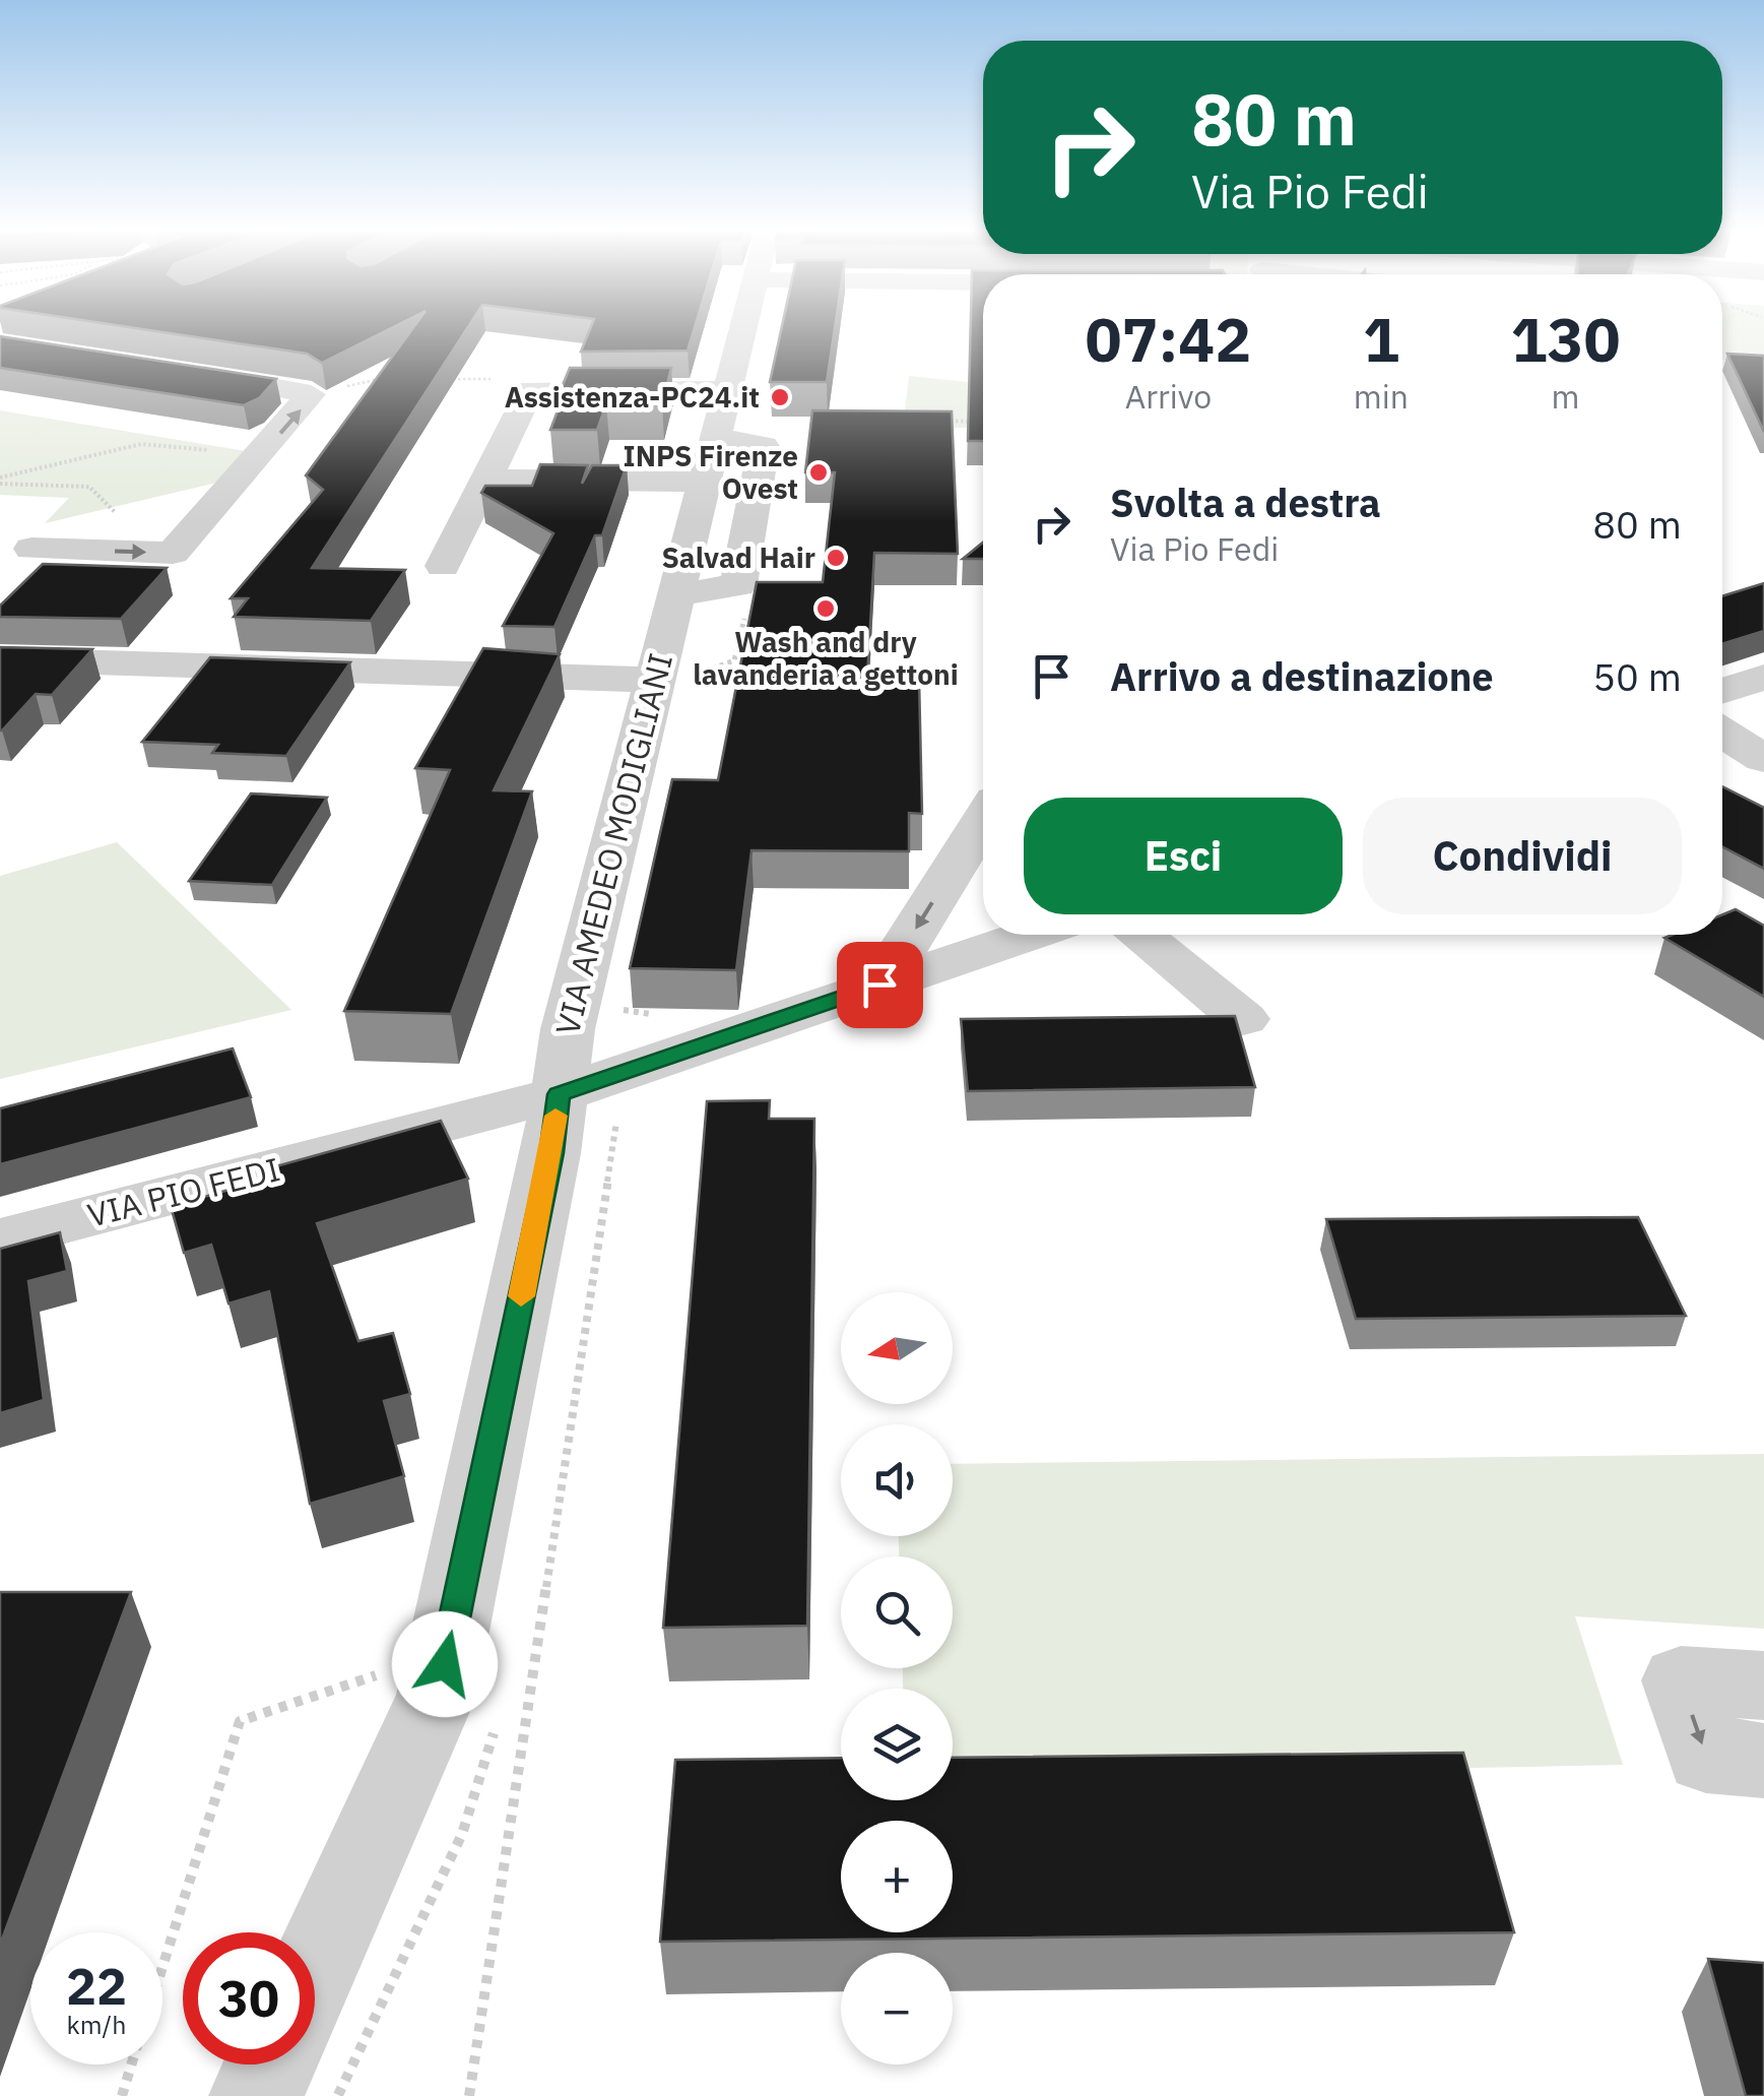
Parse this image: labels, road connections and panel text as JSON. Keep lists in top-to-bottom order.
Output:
{
  "streets": {
    "street": ["VIA AMEDEO MODIGLIANI", "VIA PIO FEDI"]
  },
  "crossings": [
    ["VIA AMEDEO MODIGLIANI", "VIA PIO FEDI"]
  ],
  "places": [
    "Assistenza-PC24.it",
    "INPS Firenze Ovest",
    "Salvad Hair",
    "Wash and dry lavanderia a gettoni"
  ],
  "north": "left",
  "page": {
    "turn": ["80 m", "Via Pio Fedi"],
    "eta": [
      "07:42",
      "Arrivo",
      "1",
      "min",
      "130",
      "m"
    ],
    "list": [
      {
        "name": "Svolta a destra",
        "note": "Via Pio Fedi",
        "value": "80 m"
      },
      {
        "name": "Arrivo a destinazione",
        "value": "50 m"
      }
    ],
    "buttons": ["Esci", "Condividi"],
    "map_buttons": ["+", "−"],
    "speed": "22 km/h",
    "limit": "30"
  }
}
